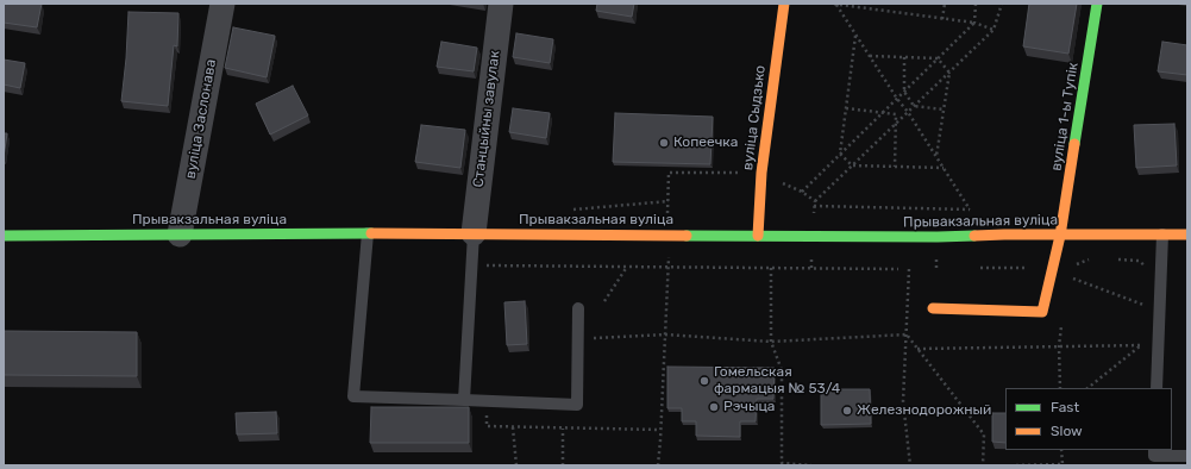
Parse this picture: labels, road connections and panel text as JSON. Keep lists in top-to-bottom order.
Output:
{
  "streets": {
    "main road": ["вуліца 1-ы Тупік", "вуліца Сыдзько", "Прывакзальная вуліца"],
    "street": ["вуліца Заслонава", "Станцыйны завулак"]
  },
  "crossings": [
    ["вуліца 1-ы Тупік", "Прывакзальная вуліца"],
    ["вуліца Сыдзько", "Прывакзальная вуліца"],
    ["вуліца Заслонава", "Прывакзальная вуліца"],
    ["Станцыйны завулак", "Прывакзальная вуліца"]
  ],
  "places": [
    "Копеечка",
    "Гомельская фармацыя № 53/4",
    "Рэчыца",
    "Железнодорожный"
  ],
  "legend": ["Fast", "Slow"]
}
